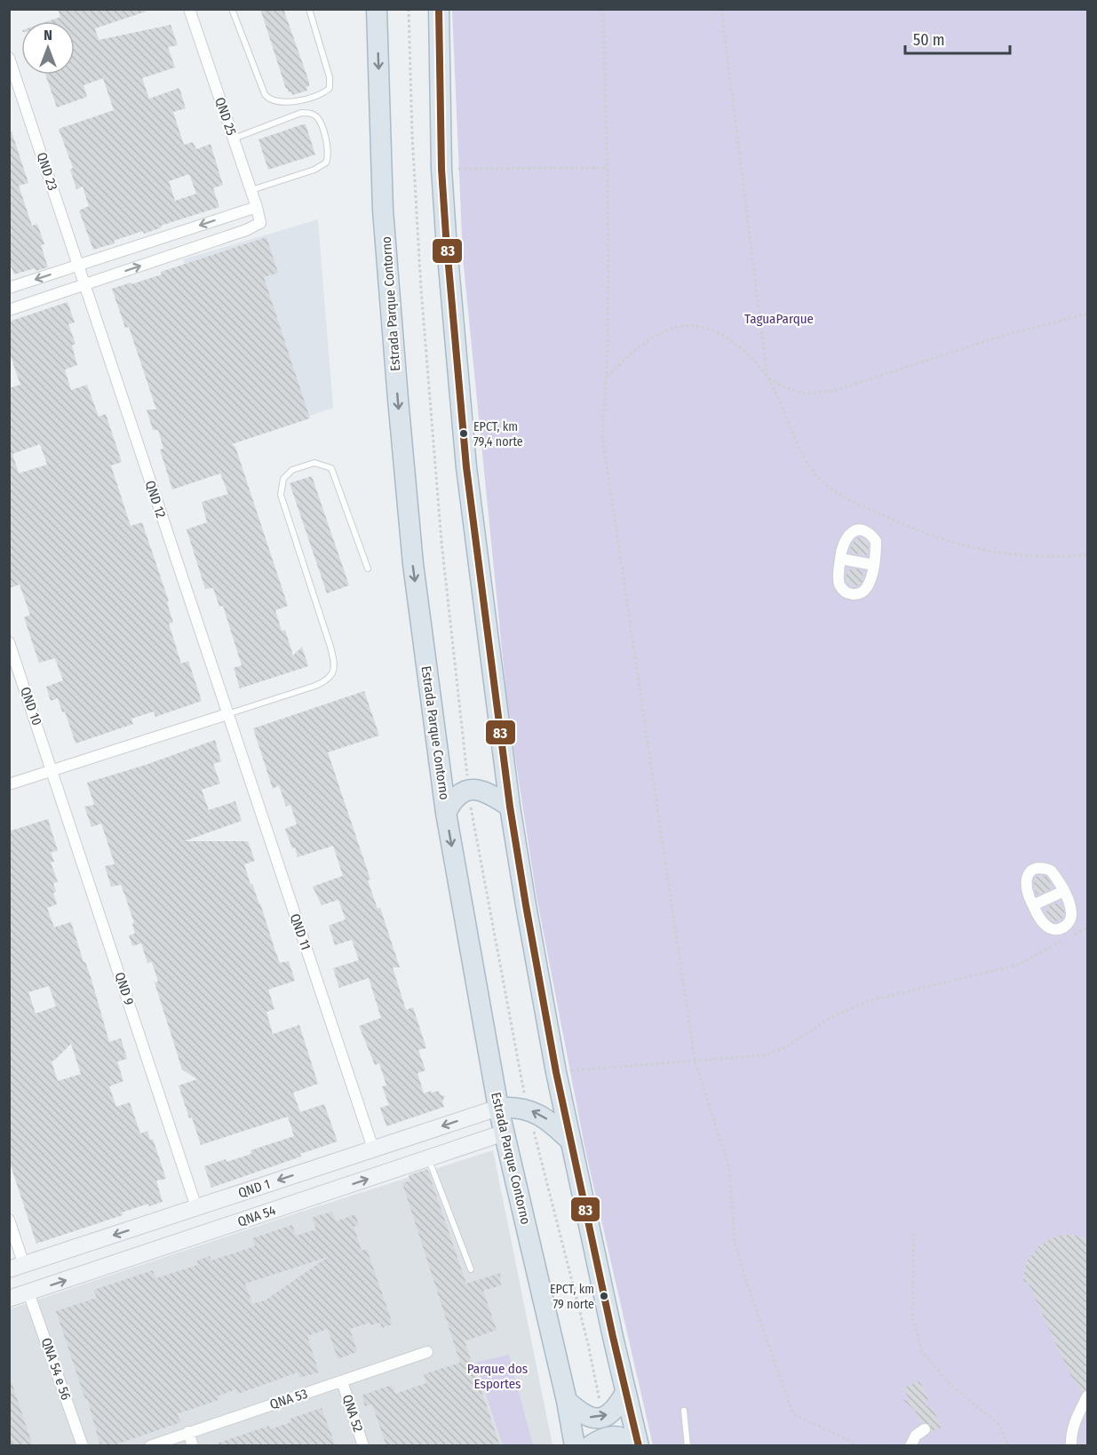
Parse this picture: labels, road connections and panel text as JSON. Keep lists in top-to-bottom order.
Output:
{
  "streets": {
    "highway": ["Estrada Parque Contorno"],
    "main road": ["QND 1", "QNA 54"],
    "street": [
      "QND 25",
      "QND 23",
      "QND 12",
      "QND 10",
      "QND 11",
      "QND 9",
      "QNA 54 e 56",
      "QNA 53",
      "QNA 52"
    ]
  },
  "crossings": [
    ["QND 25", "QND 23"],
    ["QND 25", "QND 12"],
    ["QND 23", "QND 12"],
    ["Estrada Parque Contorno", "QND 1"],
    ["Estrada Parque Contorno", "QNA 54"],
    ["QND 12", "QND 11"],
    ["QND 10", "QND 9"],
    ["QND 11", "QND 1"],
    ["QND 9", "QND 1"],
    ["QNA 54", "QNA 54 e 56"],
    ["QNA 53", "QNA 52"]
  ],
  "one_way": ["QND 1", "QNA 54"],
  "parks": ["TaguaParque", "Parque dos Esportes"],
  "places": ["EPCT, km 79,4 norte", "EPCT, km 79 norte"],
  "lines": ["transit line 83"],
  "scale_bar": "50 m",
  "north": "top"
}
